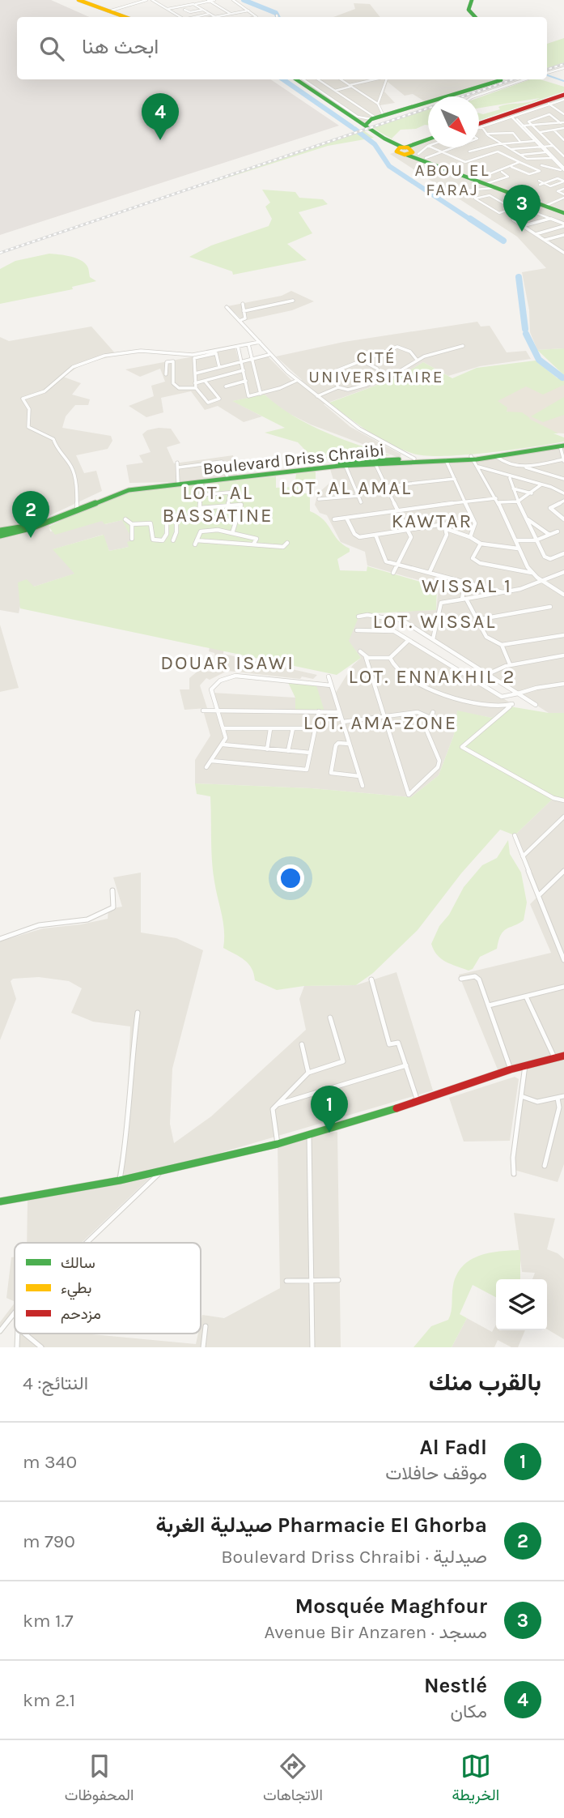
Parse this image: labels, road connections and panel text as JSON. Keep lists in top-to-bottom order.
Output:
{
  "streets": {
    "main road": ["Boulevard Driss Chraibi"]
  },
  "districts": [
    "ABOU EL FARAJ",
    "CITÉ UNIVERSITAIRE",
    "LOT. AL AMAL",
    "LOT. AL BASSATINE",
    "KAWTAR",
    "WISSAL 1",
    "LOT. WISSAL",
    "DOUAR ISAWI",
    "LOT. ENNAKHIL 2",
    "LOT. AMA-ZONE"
  ],
  "legend": ["سالك", "بطيء", "مزدحم"],
  "north": "bottom right",
  "page": {
    "search": "ابحث هنا",
    "pins": [
      "4",
      "3",
      "2",
      "1"
    ],
    "heading": ["بالقرب منك", "النتائج: 4"],
    "list": [
      {
        "mark": "1",
        "name": "Al Fadl",
        "note": "موقف حافلات",
        "value": "340 m"
      },
      {
        "mark": "2",
        "name": "Pharmacie El Ghorba صيدلية الغربة",
        "note": "صيدلية · Boulevard Driss Chraibi",
        "value": "790 m"
      },
      {
        "mark": "3",
        "name": "Mosquée Maghfour",
        "note": "مسجد · Avenue Bir Anzaren",
        "value": "1.7 km"
      },
      {
        "mark": "4",
        "name": "Nestlé",
        "note": "مكان",
        "value": "2.1 km"
      }
    ],
    "nav": ["الخريطة", "الاتجاهات", "المحفوظات"]
  }
}
